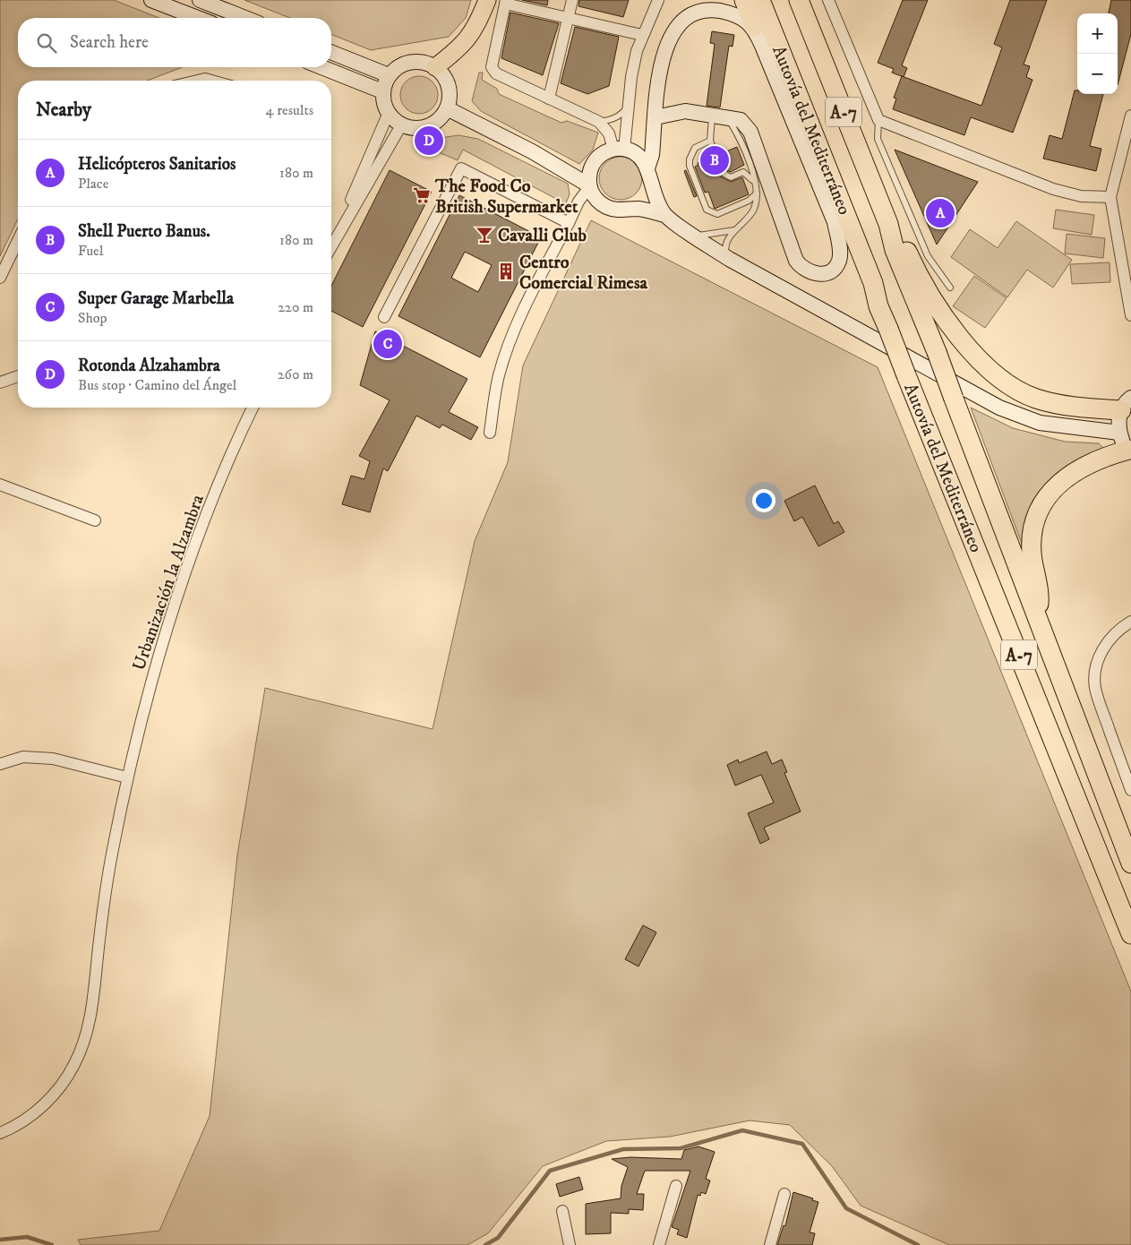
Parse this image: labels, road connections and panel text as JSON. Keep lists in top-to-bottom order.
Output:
{
  "streets": {
    "highway": ["A-7", "Autovía del Mediterráneo"],
    "street": ["Urbanización la Alzambra"]
  },
  "places": {
    "supermarket": ["The Food Co British Supermarket"],
    "bar": ["Cavalli Club"],
    "building": ["Centro Comercial Rimesa"]
  },
  "page": {
    "map_buttons": ["+", "−"],
    "search": "Search here",
    "heading": ["Nearby", "4 results"],
    "pins": [
      "D",
      "B",
      "A",
      "C"
    ],
    "list": [
      {
        "mark": "A",
        "name": "Helicópteros Sanitarios",
        "note": "Place",
        "value": "180 m"
      },
      {
        "mark": "B",
        "name": "Shell Puerto Banus.",
        "note": "Fuel",
        "value": "180 m"
      },
      {
        "mark": "C",
        "name": "Super Garage Marbella",
        "note": "Shop",
        "value": "220 m"
      },
      {
        "mark": "D",
        "name": "Rotonda Alzahambra",
        "note": "Bus stop · Camino del Ángel",
        "value": "260 m"
      }
    ]
  }
}
